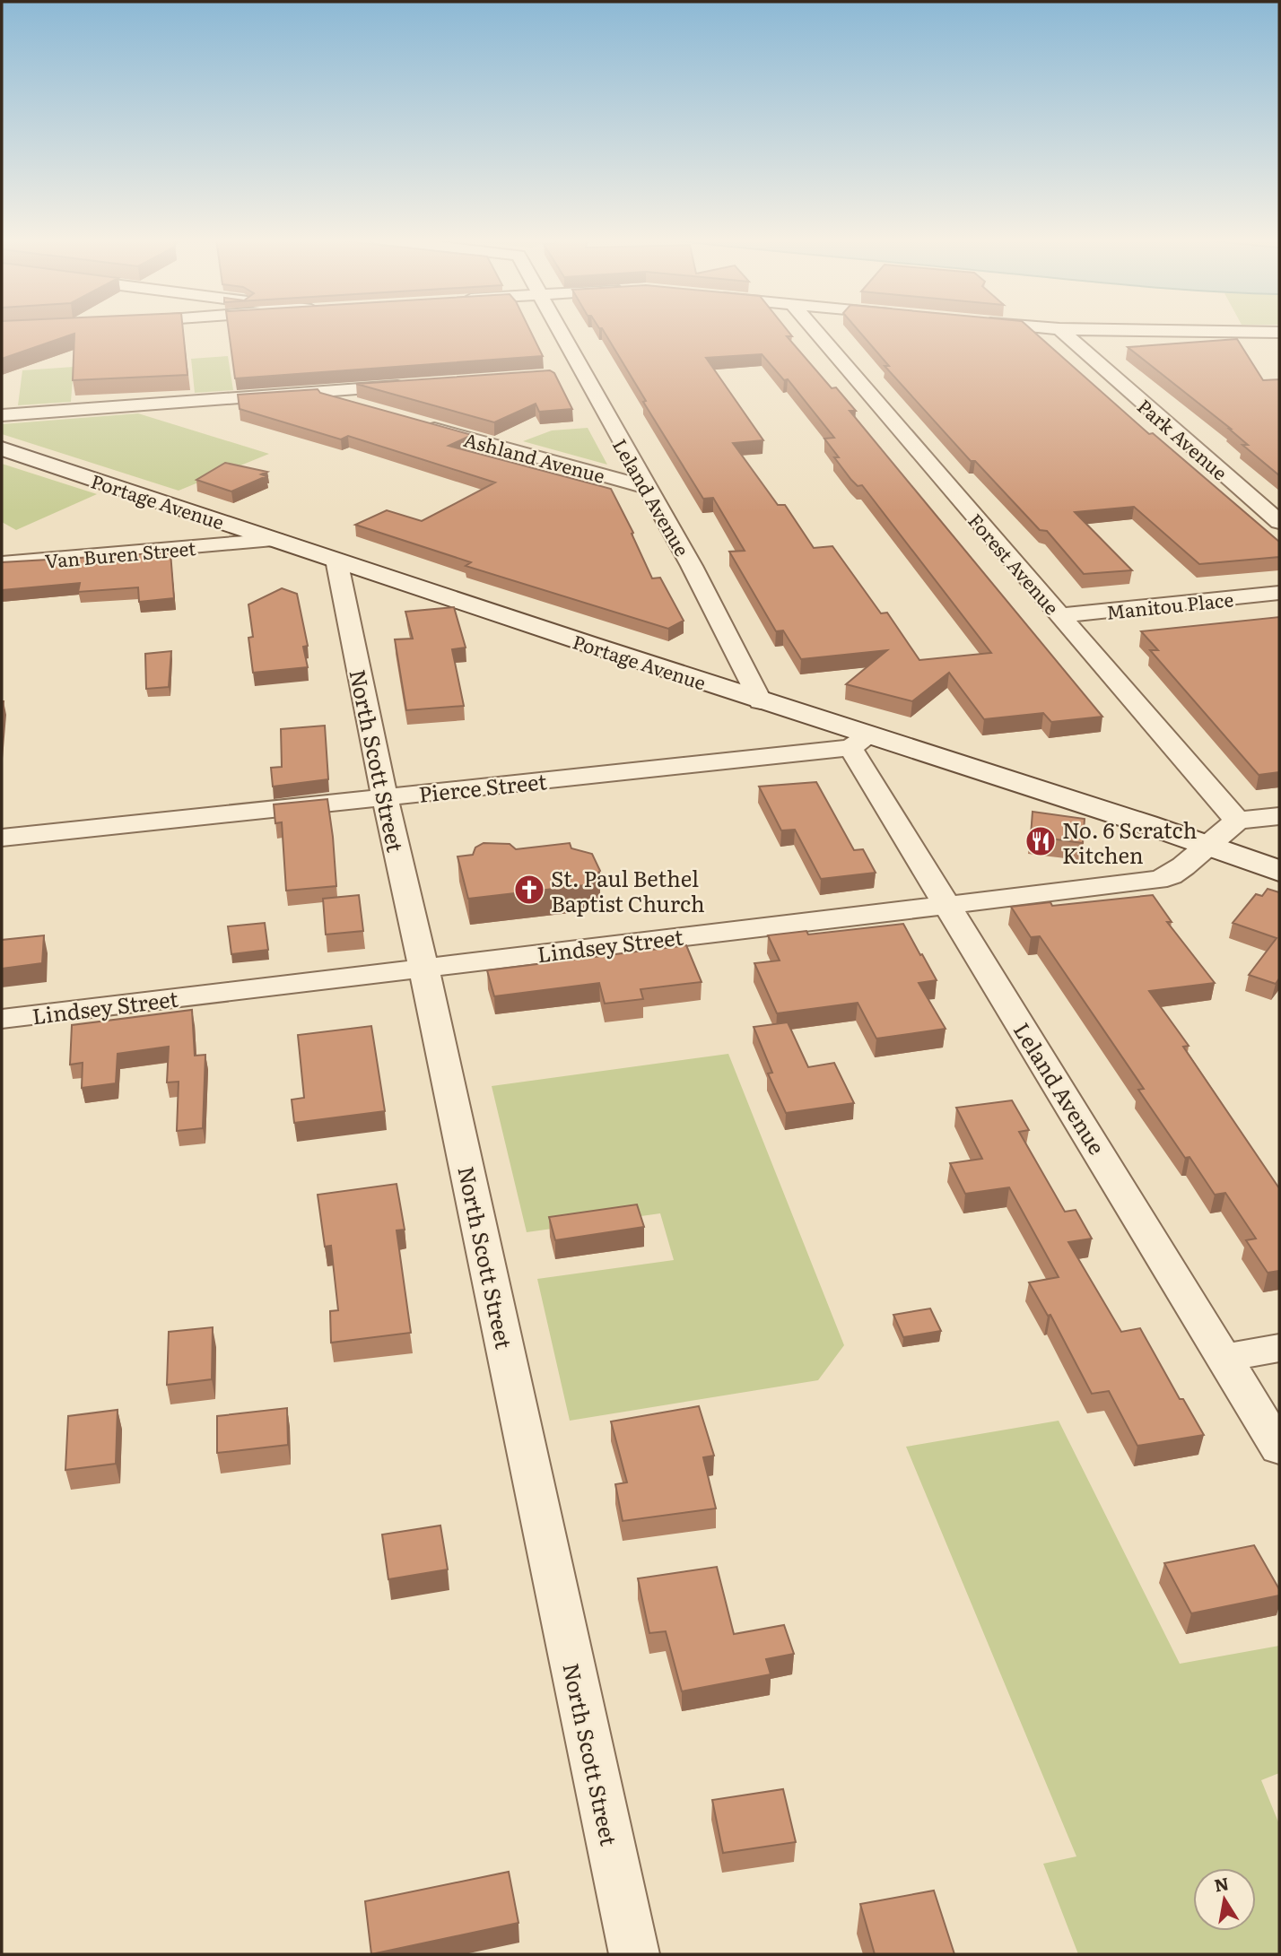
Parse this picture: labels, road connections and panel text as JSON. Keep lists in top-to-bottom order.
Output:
{
  "streets": {
    "main road": ["Portage Avenue"],
    "street": [
      "Park Avenue",
      "Ashland Avenue",
      "Leland Avenue",
      "Van Buren Street",
      "Forest Avenue",
      "Manitou Place",
      "North Scott Street",
      "Pierce Street",
      "Lindsey Street"
    ]
  },
  "crossings": [
    ["Ashland Avenue", "Leland Avenue"],
    ["Leland Avenue", "Portage Avenue"],
    ["Leland Avenue", "Pierce Street"],
    ["Leland Avenue", "Lindsey Street"],
    ["Portage Avenue", "Van Buren Street"],
    ["Portage Avenue", "North Scott Street"],
    ["Portage Avenue", "Pierce Street"],
    ["Portage Avenue", "Lindsey Street"],
    ["Forest Avenue", "Manitou Place"],
    ["Forest Avenue", "Lindsey Street"],
    ["North Scott Street", "Pierce Street"],
    ["North Scott Street", "Lindsey Street"]
  ],
  "places": {
    "restaurant": ["No. 6 Scratch Kitchen"],
    "church": ["St. Paul Bethel Baptist Church"]
  },
  "north": "top"
}
